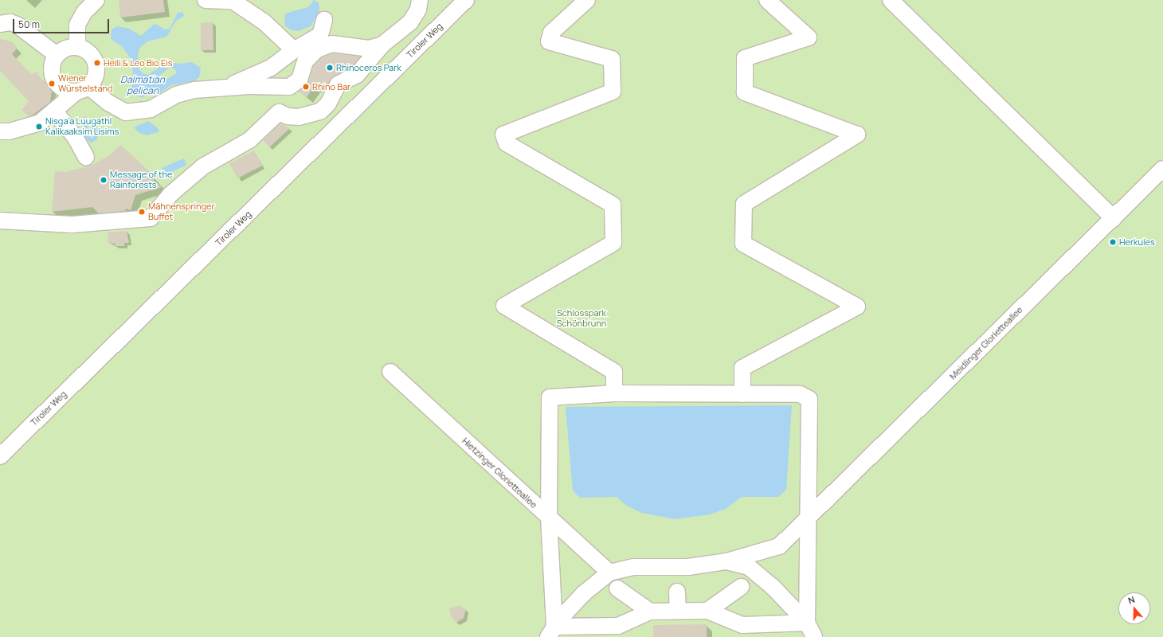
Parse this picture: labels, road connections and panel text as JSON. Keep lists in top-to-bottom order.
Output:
{
  "streets": {
    "street": ["Tiroler Weg", "Meidlinger Glorietteallee", "Hietzinger Glorietteallee"]
  },
  "water": ["Dalmatian pelican"],
  "parks": ["Schlosspark Schönbrunn"],
  "places": [
    "Helli & Leo Bio Eis",
    "Rhinoceros Park",
    "Wiener Würstelstand",
    "Rhino Bar",
    "Nisga'a Luugathl Kalikaaksim Lisims",
    "Message of the Rainforests",
    "Mähnenspringer Buffet",
    "Herkules"
  ],
  "scale_bar": "50 m",
  "north": "top"
}
